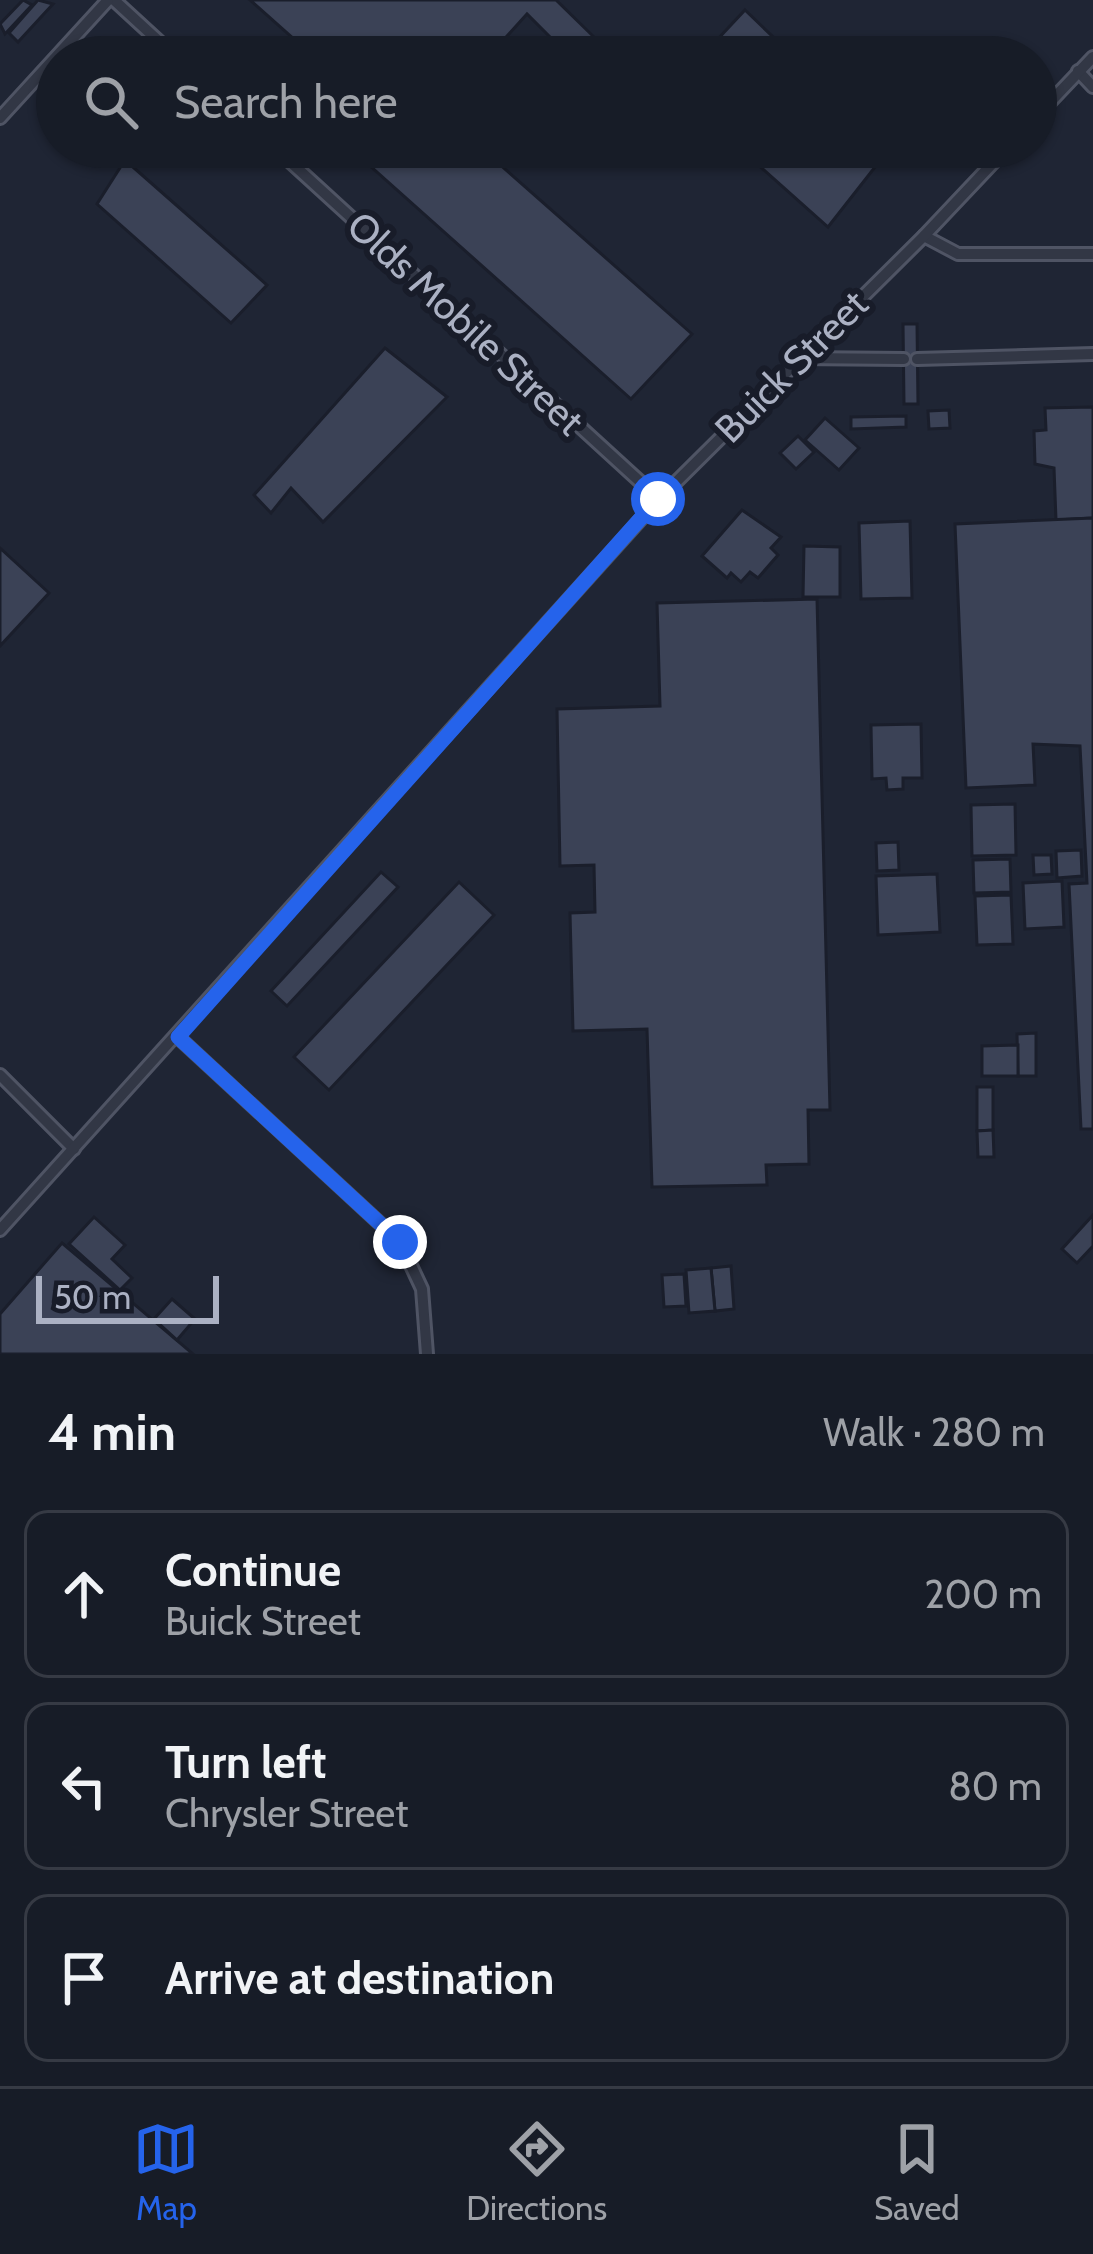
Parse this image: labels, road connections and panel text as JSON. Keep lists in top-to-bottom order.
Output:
{
  "streets": {
    "lane": ["Olds Mobile Street", "Buick Street"]
  },
  "crossings": [
    ["Olds Mobile Street", "Buick Street"]
  ],
  "scale_bar": "50 m",
  "page": {
    "search": "Search here",
    "scale": "50 m",
    "heading": ["4 min", "Walk · 280 m"],
    "list": [
      ["Continue", "Buick Street", "200 m"],
      ["Turn left", "Chrysler Street", "80 m"],
      "Arrive at destination"
    ],
    "nav": ["Map", "Directions", "Saved"]
  }
}
